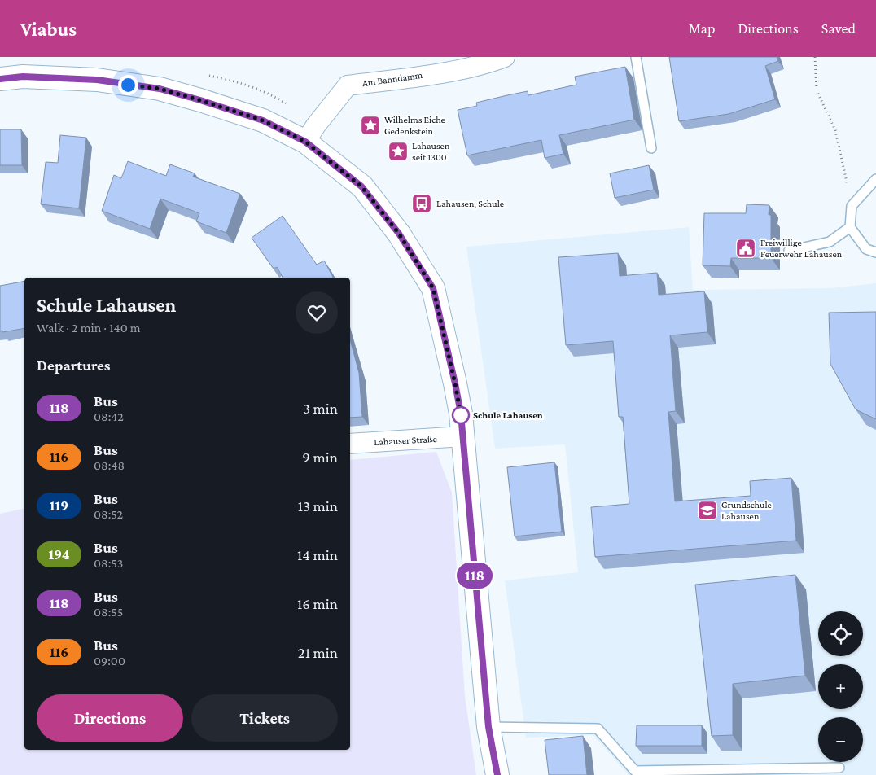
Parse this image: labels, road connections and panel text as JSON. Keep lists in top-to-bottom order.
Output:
{
  "streets": {
    "street": ["Am Bahndamm", "Lahauser Straße"]
  },
  "places": {
    "place": ["Wilhelms Eiche Gedenkstein", "Lahausen seit 1300"],
    "bus stop": ["Lahausen, Schule"],
    "public building": ["Freiwillige Feuerwehr Lahausen"],
    "other": ["Schule Lahausen"],
    "school or university": ["Grundschule Lahausen"]
  },
  "lines": ["bus line 118"],
  "page": {
    "header": "Viabus",
    "nav": ["Map", "Directions", "Saved"],
    "on_map": "118",
    "heading": [
      ["Schule Lahausen", "Walk · 2 min · 140 m"],
      "Departures"
    ],
    "list": [
      {
        "mark": "118",
        "name": "Bus",
        "note": "08:42",
        "value": "3 min"
      },
      {
        "mark": "116",
        "name": "Bus",
        "note": "08:48",
        "value": "9 min"
      },
      {
        "mark": "119",
        "name": "Bus",
        "note": "08:52",
        "value": "13 min"
      },
      {
        "mark": "194",
        "name": "Bus",
        "note": "08:53",
        "value": "14 min"
      },
      {
        "mark": "118",
        "name": "Bus",
        "note": "08:55",
        "value": "16 min"
      },
      {
        "mark": "116",
        "name": "Bus",
        "note": "09:00",
        "value": "21 min"
      }
    ],
    "map_buttons": ["+", "−"],
    "buttons": ["Directions", "Tickets"]
  }
}
